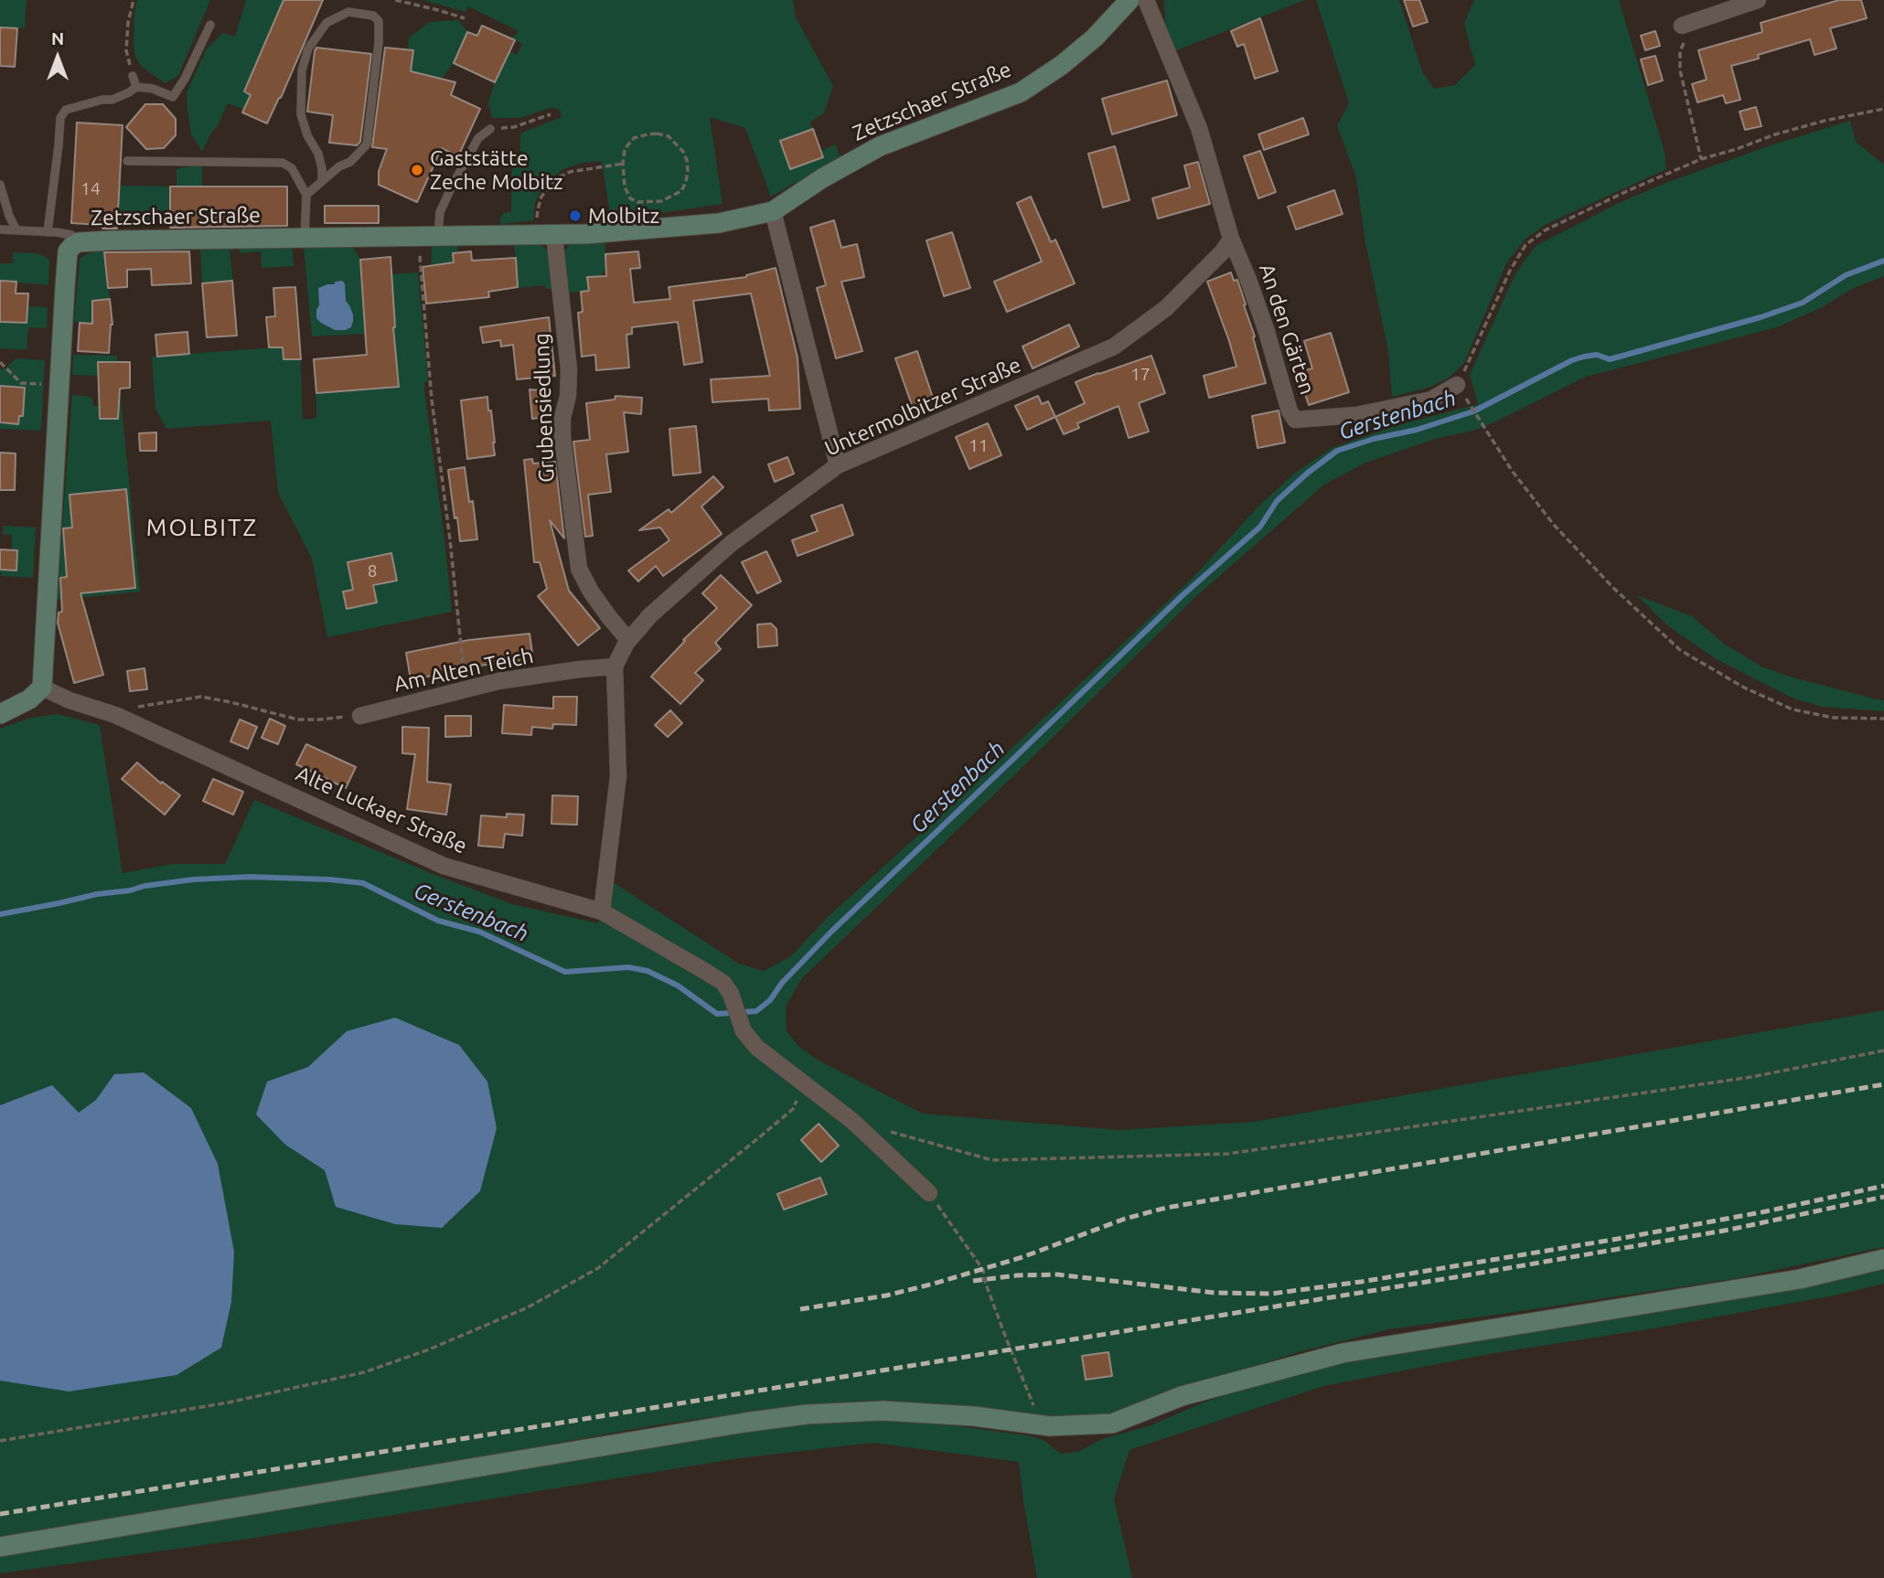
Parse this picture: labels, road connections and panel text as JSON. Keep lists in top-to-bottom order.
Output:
{
  "streets": {
    "street": [
      "Zetzschaer Straße",
      "An den Gärten",
      "Untermolbitzer Straße",
      "Grubensiedlung",
      "Am Alten Teich",
      "Alte Luckaer Straße"
    ]
  },
  "crossings": [
    ["Zetzschaer Straße", "Grubensiedlung"],
    ["Zetzschaer Straße", "Alte Luckaer Straße"],
    ["An den Gärten", "Untermolbitzer Straße"],
    ["Untermolbitzer Straße", "Grubensiedlung"],
    ["Untermolbitzer Straße", "Am Alten Teich"],
    ["Untermolbitzer Straße", "Alte Luckaer Straße"]
  ],
  "districts": ["MOLBITZ"],
  "water": ["Gerstenbach"],
  "places": ["Gaststätte Zeche Molbitz", "Molbitz"],
  "house_numbers": [
    "14",
    "17",
    "11",
    "8"
  ],
  "north": "top"
}
